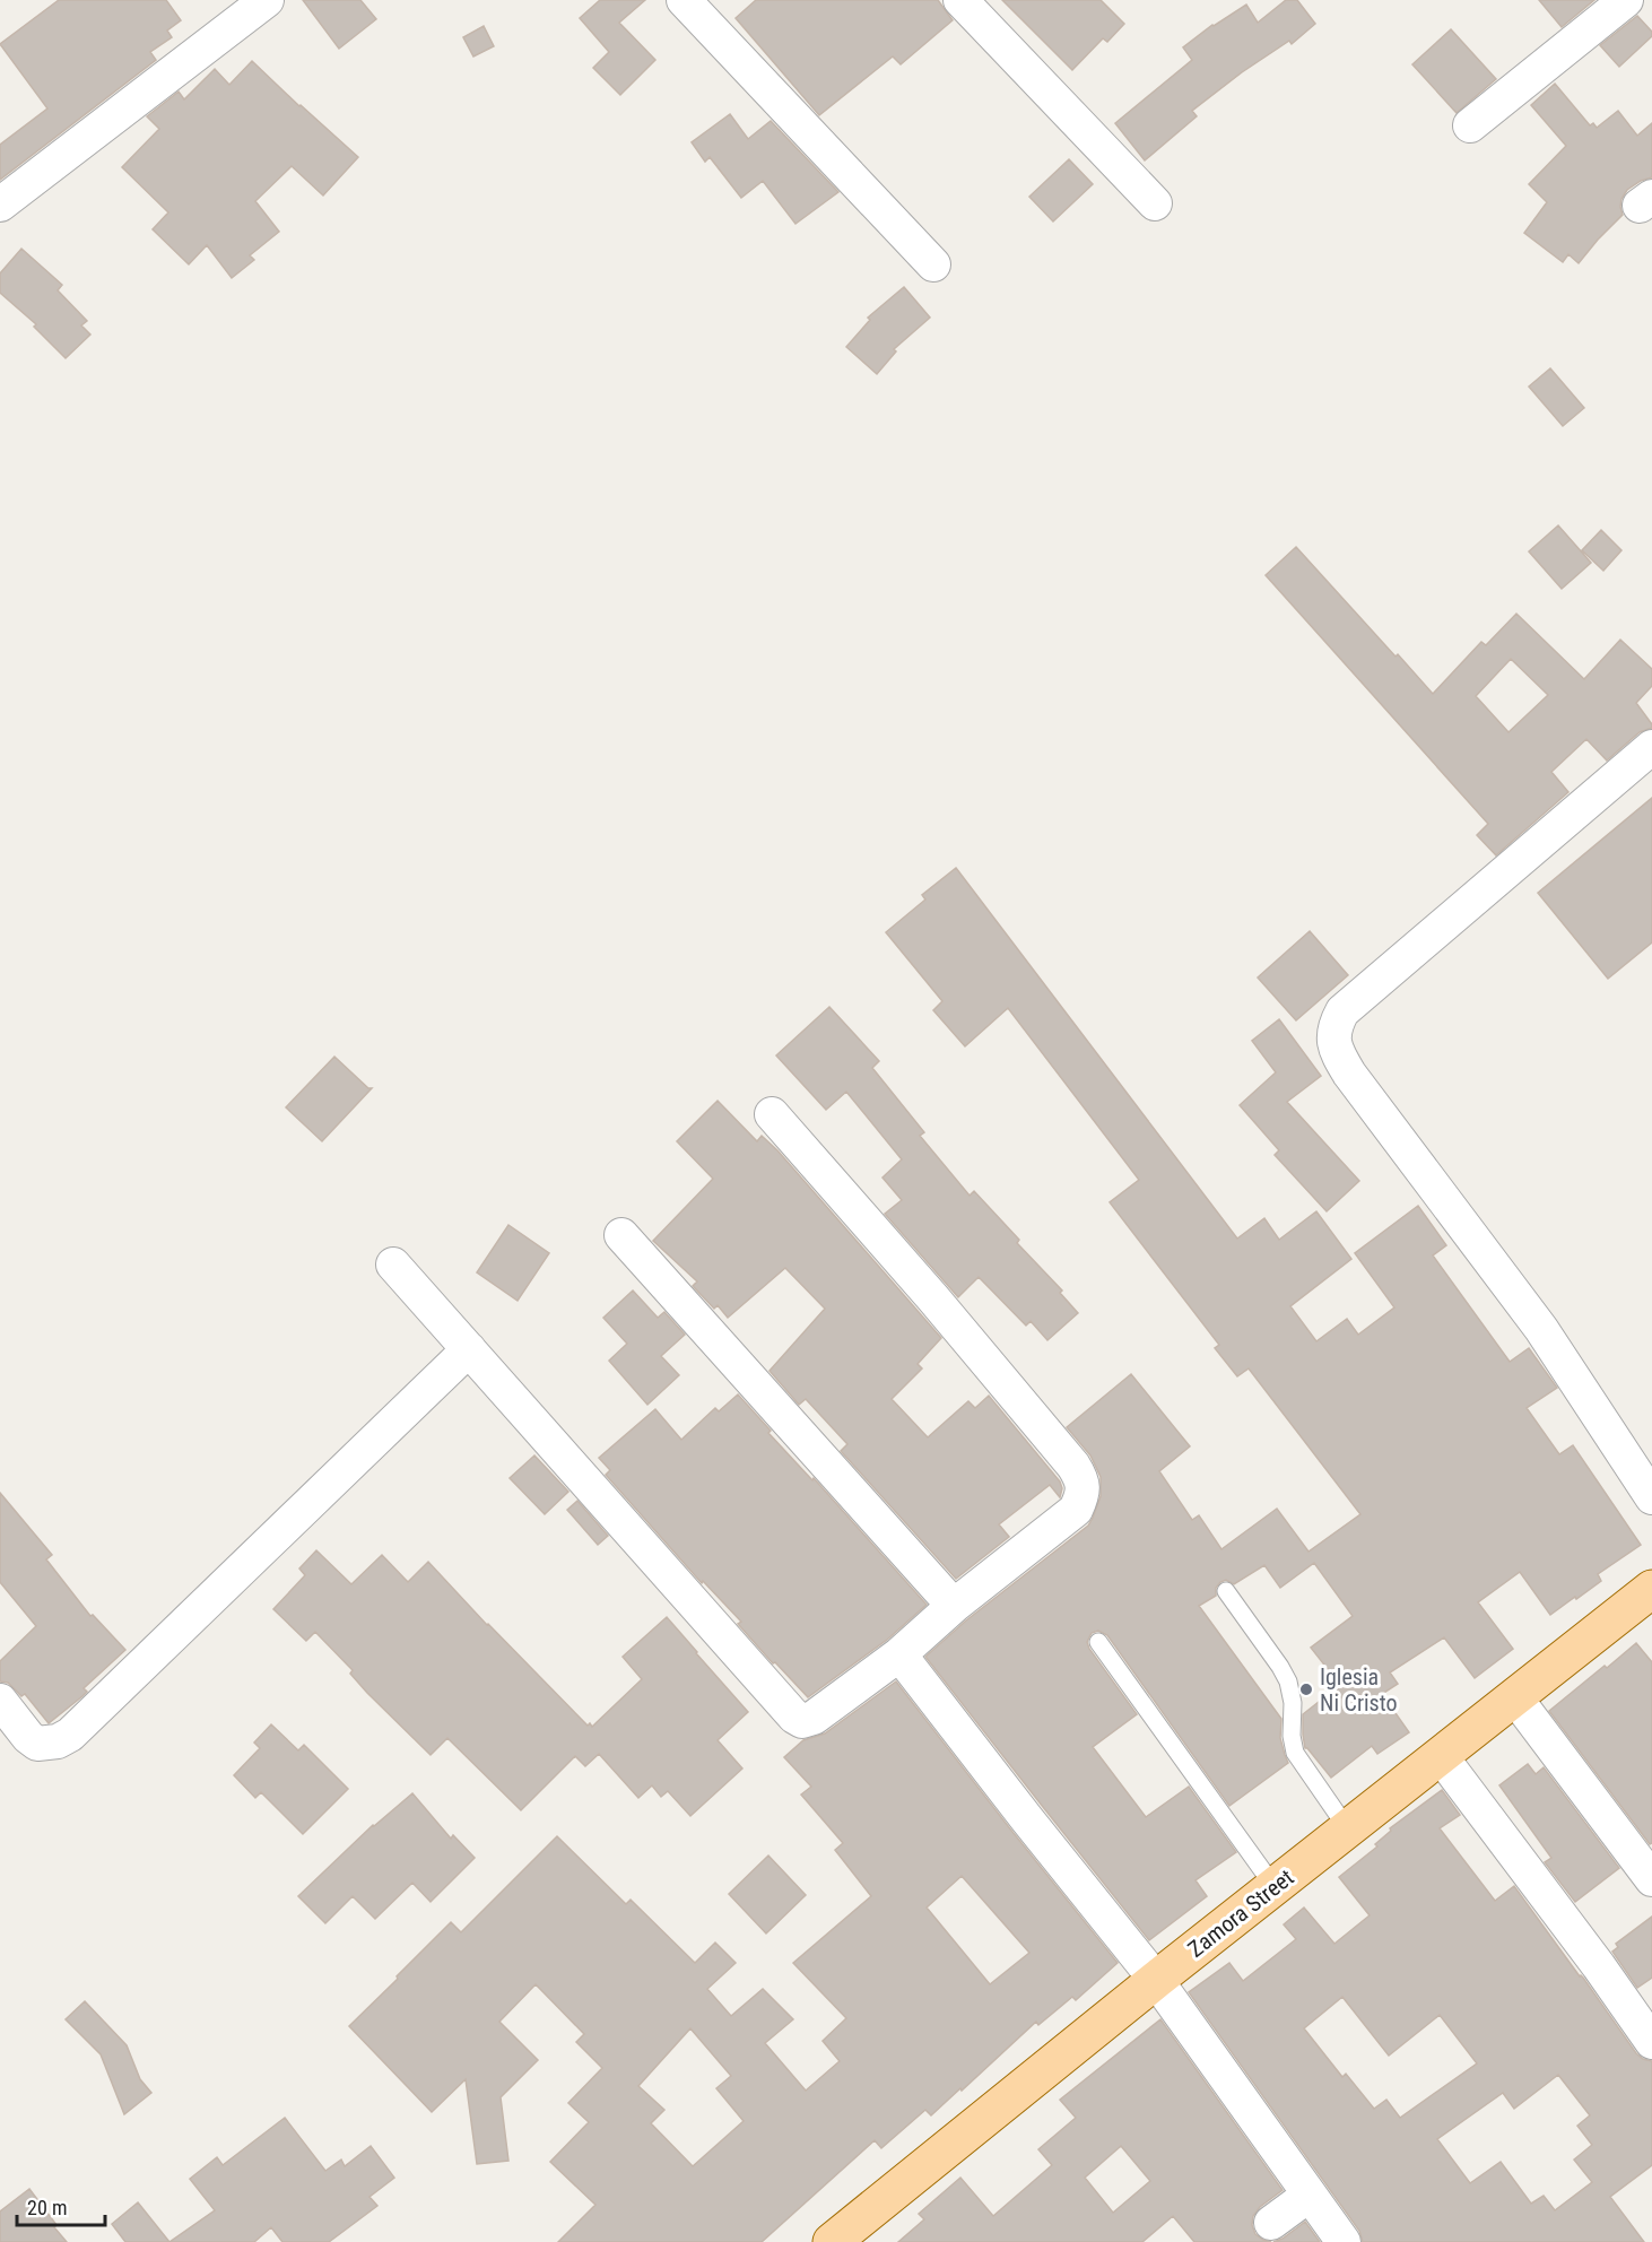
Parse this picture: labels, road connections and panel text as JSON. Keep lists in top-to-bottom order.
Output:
{
  "streets": {
    "main road": ["Zamora Street"]
  },
  "places": ["Iglesia Ni Cristo"],
  "scale_bar": "20 m"
}
